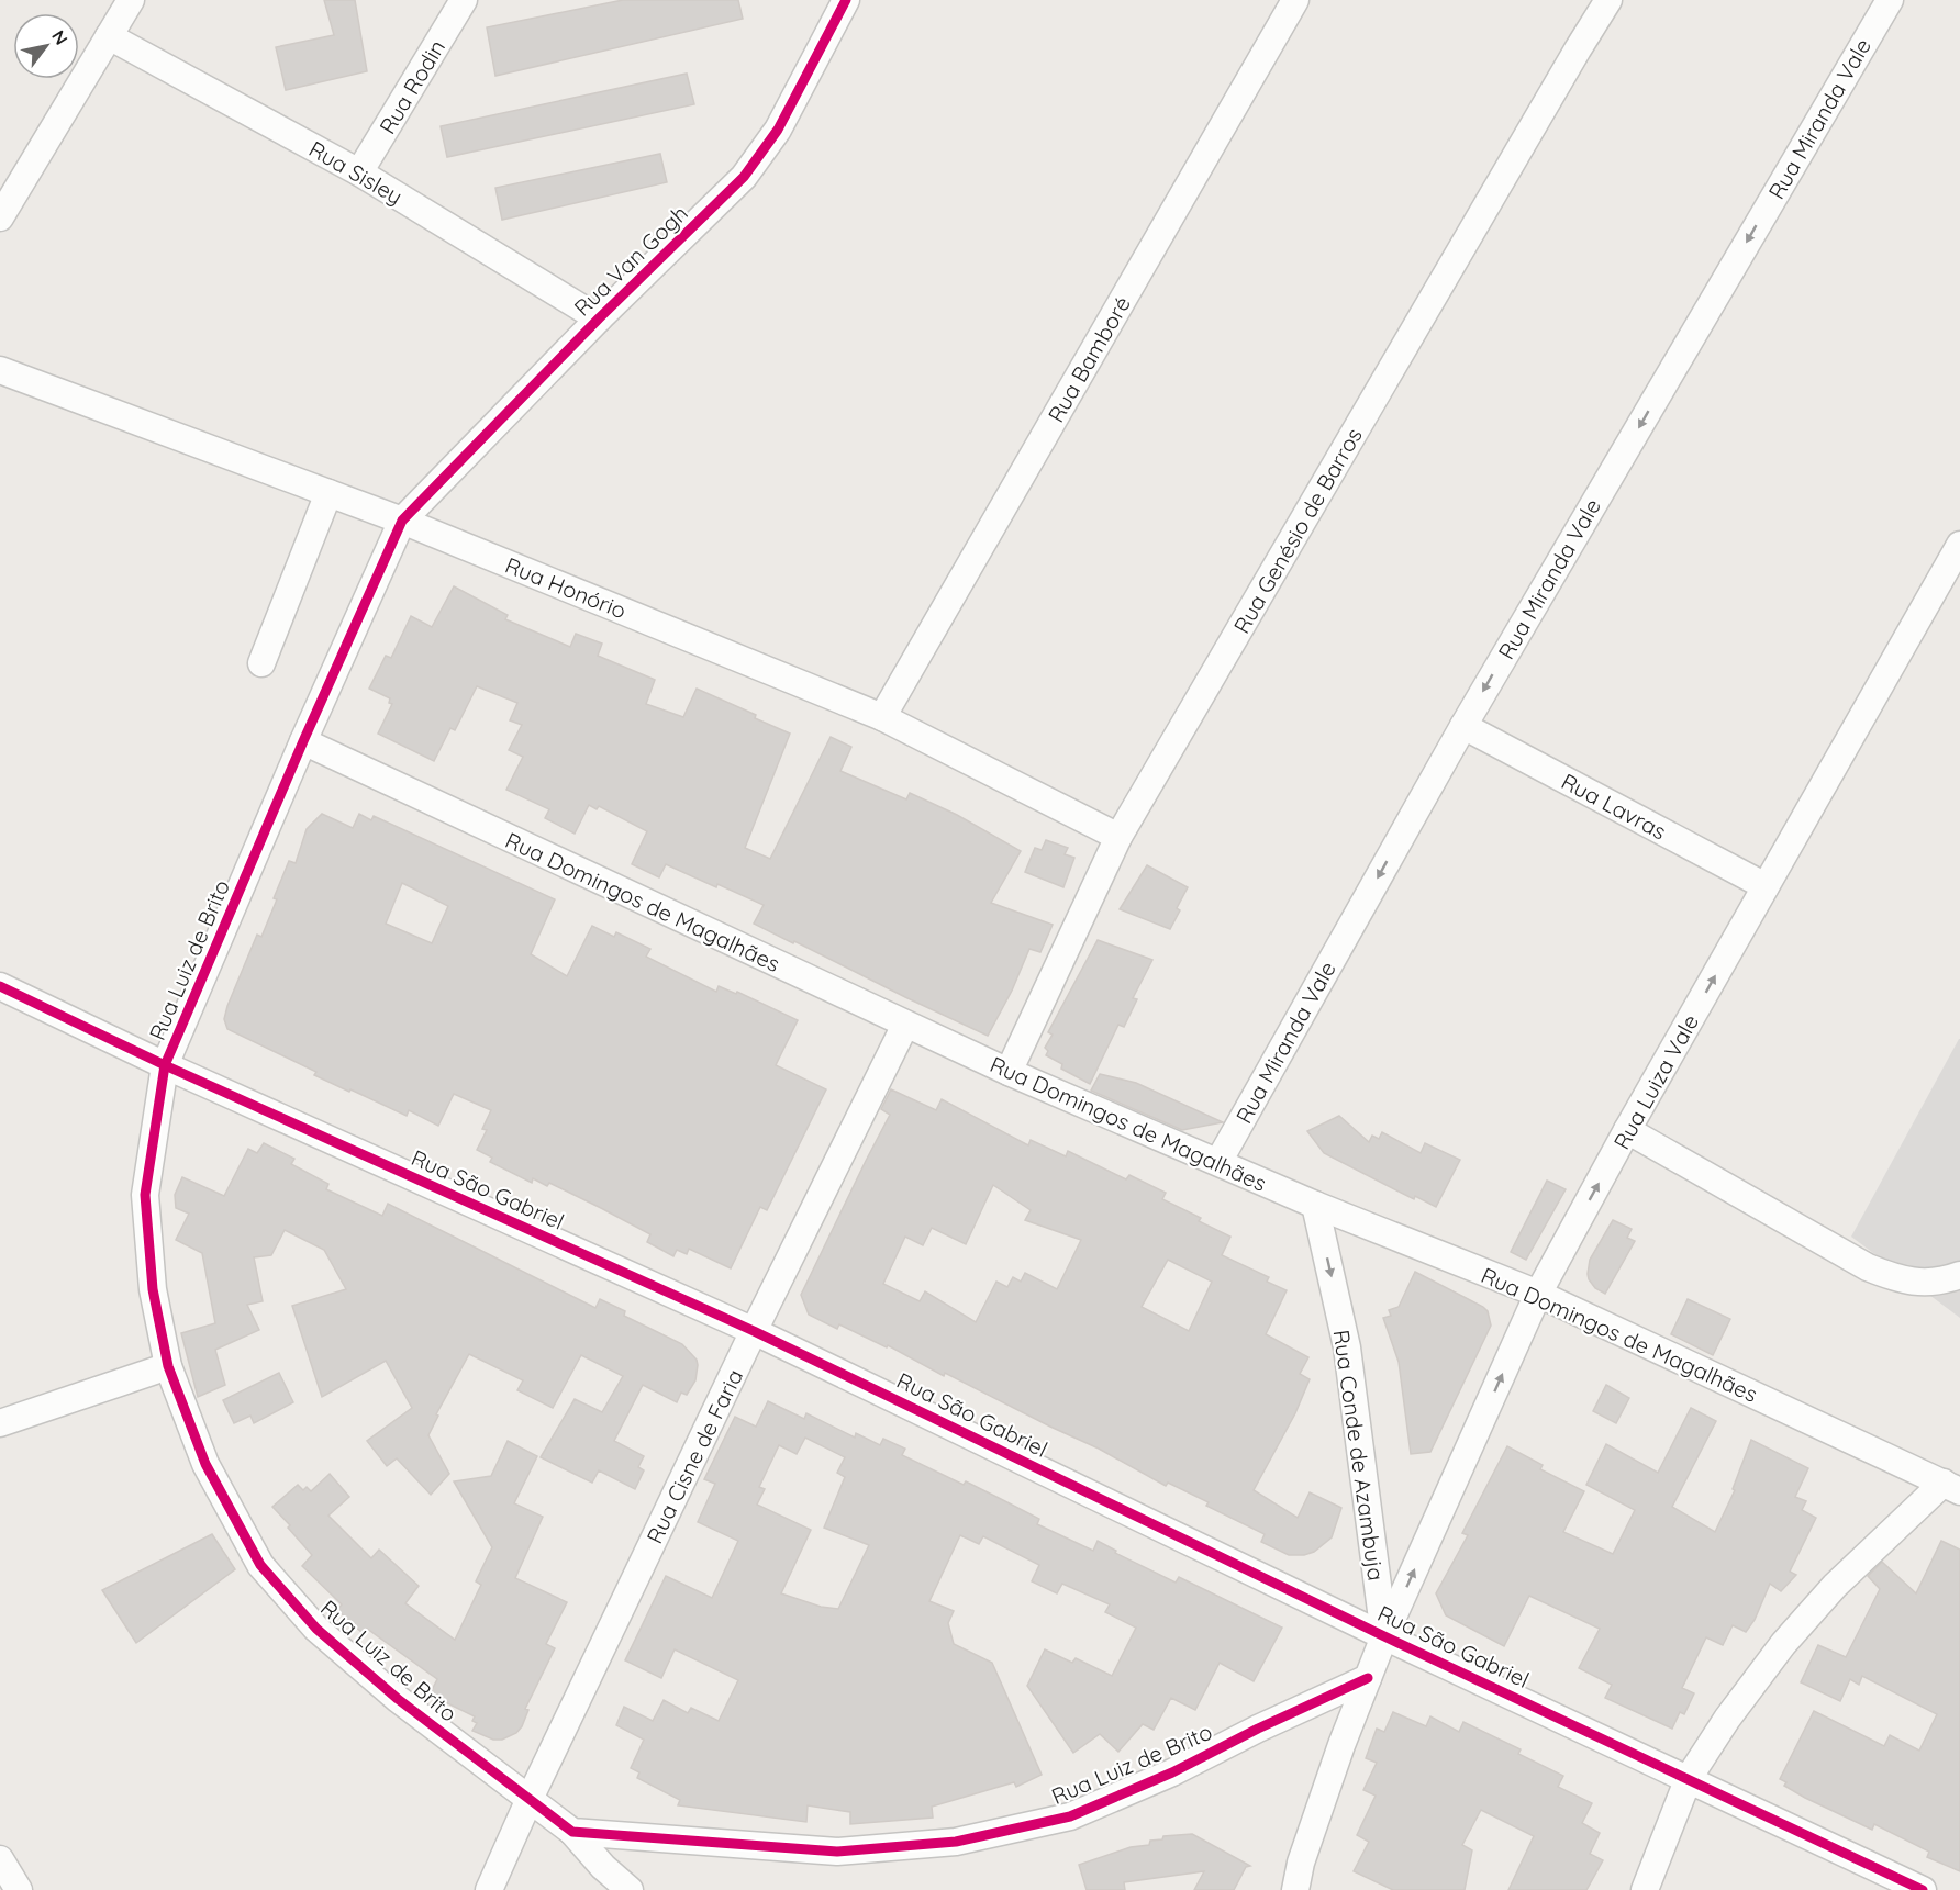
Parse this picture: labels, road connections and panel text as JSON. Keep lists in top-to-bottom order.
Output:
{
  "streets": {
    "street": [
      "Rua Rodin",
      "Rua Miranda Vale",
      "Rua Sisley",
      "Rua Van Gogh",
      "Rua Bamboré",
      "Rua Genésio de Barros",
      "Rua Honório",
      "Rua Lavras",
      "Rua Domingos de Magalhães",
      "Rua Luiz de Brito",
      "Rua Luiza Vale",
      "Rua São Gabriel",
      "Rua Conde de Azambuja",
      "Rua Cisne de Faria"
    ]
  },
  "crossings": [
    ["Rua Rodin", "Rua Sisley"],
    ["Rua Miranda Vale", "Rua Lavras"],
    ["Rua Miranda Vale", "Rua Domingos de Magalhães"],
    ["Rua Sisley", "Rua Van Gogh"],
    ["Rua Van Gogh", "Rua Honório"],
    ["Rua Van Gogh", "Rua Luiz de Brito"],
    ["Rua Bamboré", "Rua Honório"],
    ["Rua Genésio de Barros", "Rua Honório"],
    ["Rua Genésio de Barros", "Rua Domingos de Magalhães"],
    ["Rua Honório", "Rua Luiz de Brito"],
    ["Rua Lavras", "Rua Luiza Vale"],
    ["Rua Domingos de Magalhães", "Rua Luiz de Brito"],
    ["Rua Domingos de Magalhães", "Rua Luiza Vale"],
    ["Rua Domingos de Magalhães", "Rua Conde de Azambuja"],
    ["Rua Domingos de Magalhães", "Rua Cisne de Faria"],
    ["Rua Luiz de Brito", "Rua São Gabriel"],
    ["Rua Luiz de Brito", "Rua Conde de Azambuja"],
    ["Rua Luiz de Brito", "Rua Cisne de Faria"],
    ["Rua Luiza Vale", "Rua São Gabriel"],
    ["Rua Luiza Vale", "Rua Conde de Azambuja"],
    ["Rua São Gabriel", "Rua Conde de Azambuja"],
    ["Rua São Gabriel", "Rua Cisne de Faria"]
  ],
  "one_way": ["Rua Miranda Vale", "Rua Luiza Vale", "Rua Conde de Azambuja"],
  "north": "top right"
}
